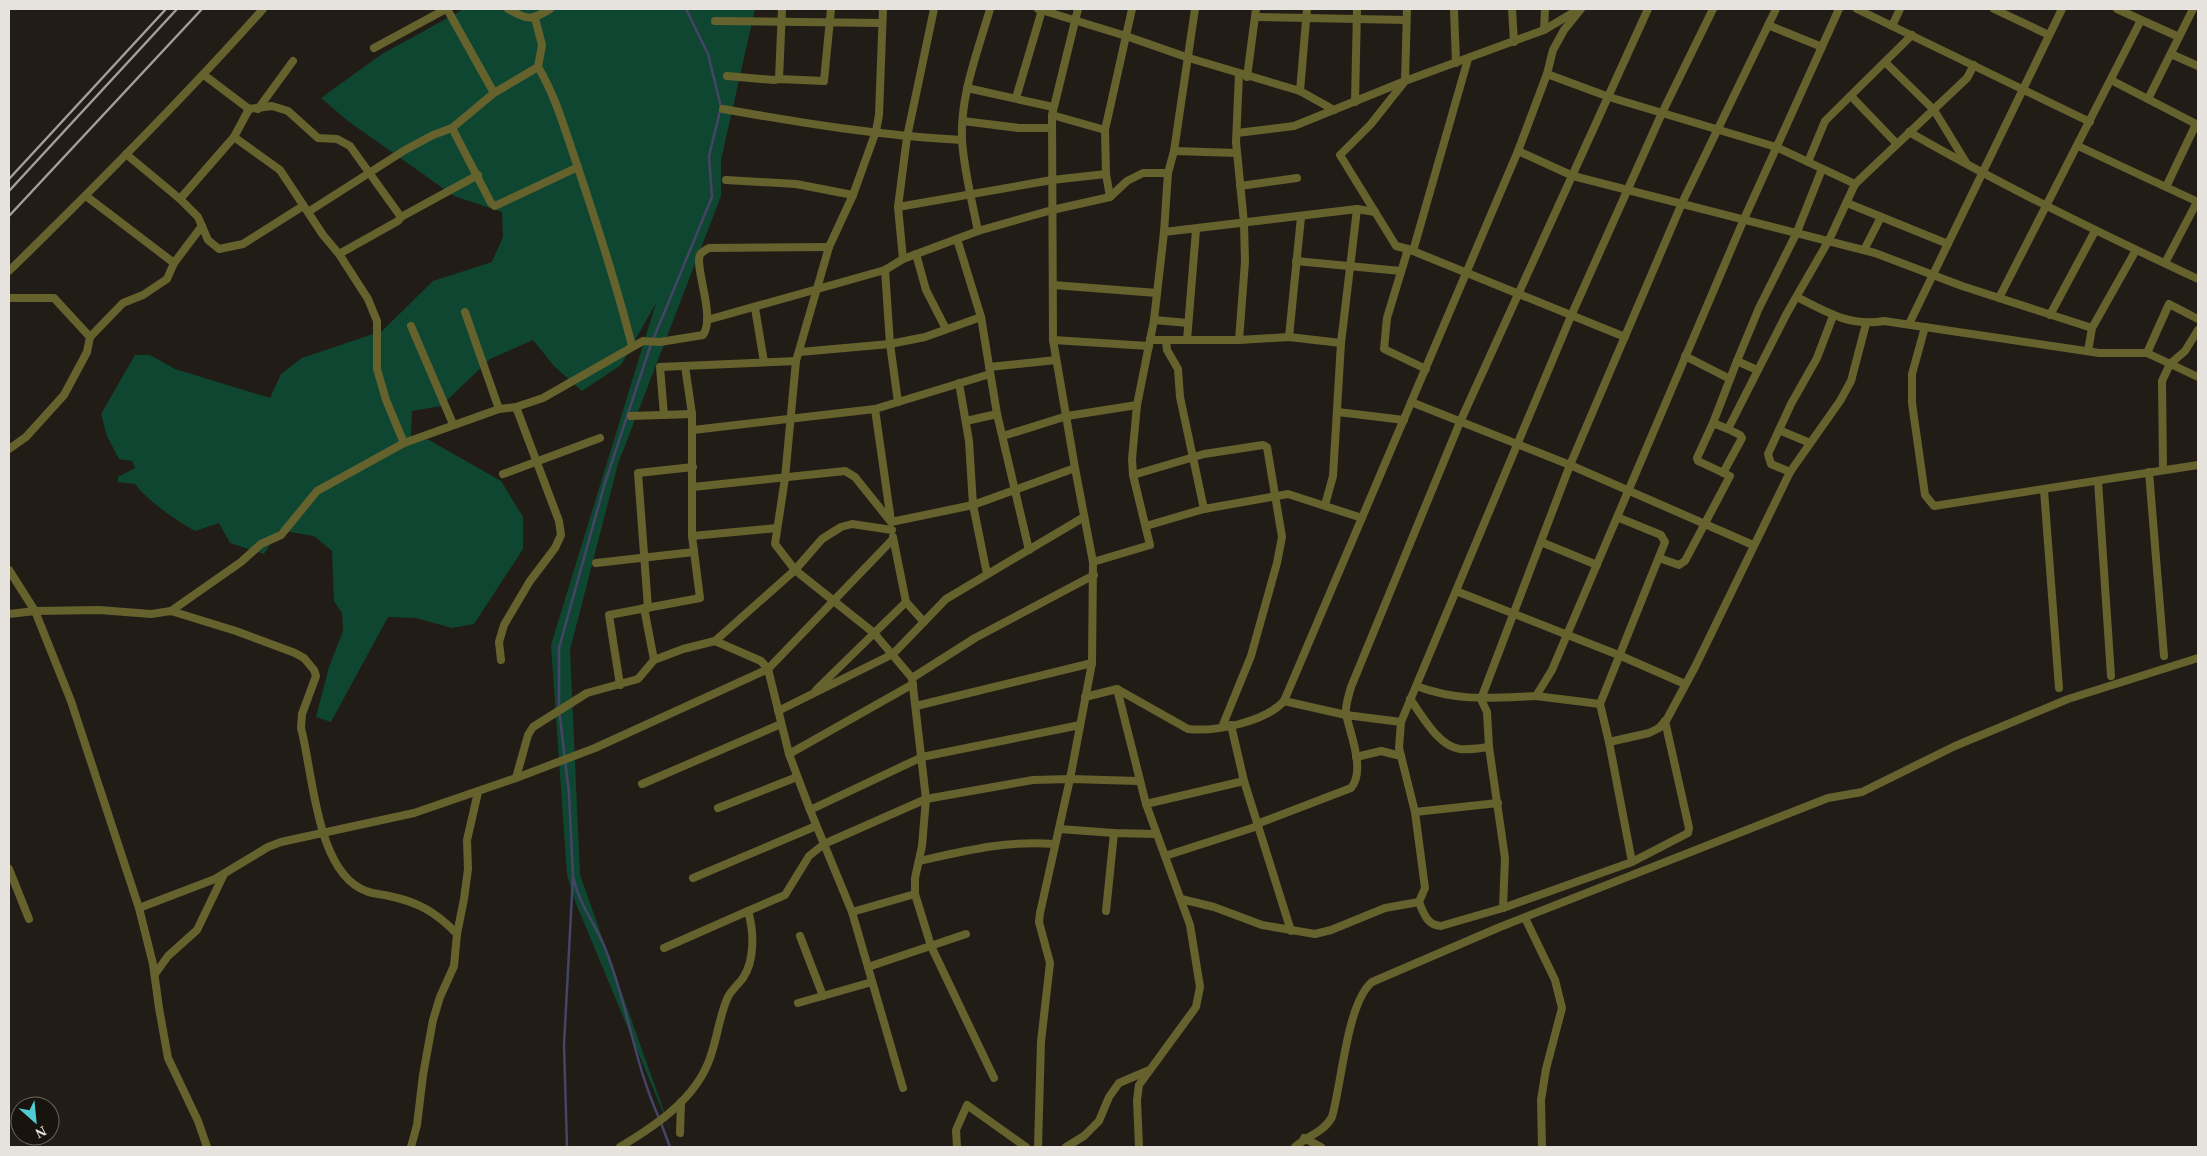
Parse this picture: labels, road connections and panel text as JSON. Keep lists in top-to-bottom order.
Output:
{
  "north": "bottom right"
}
